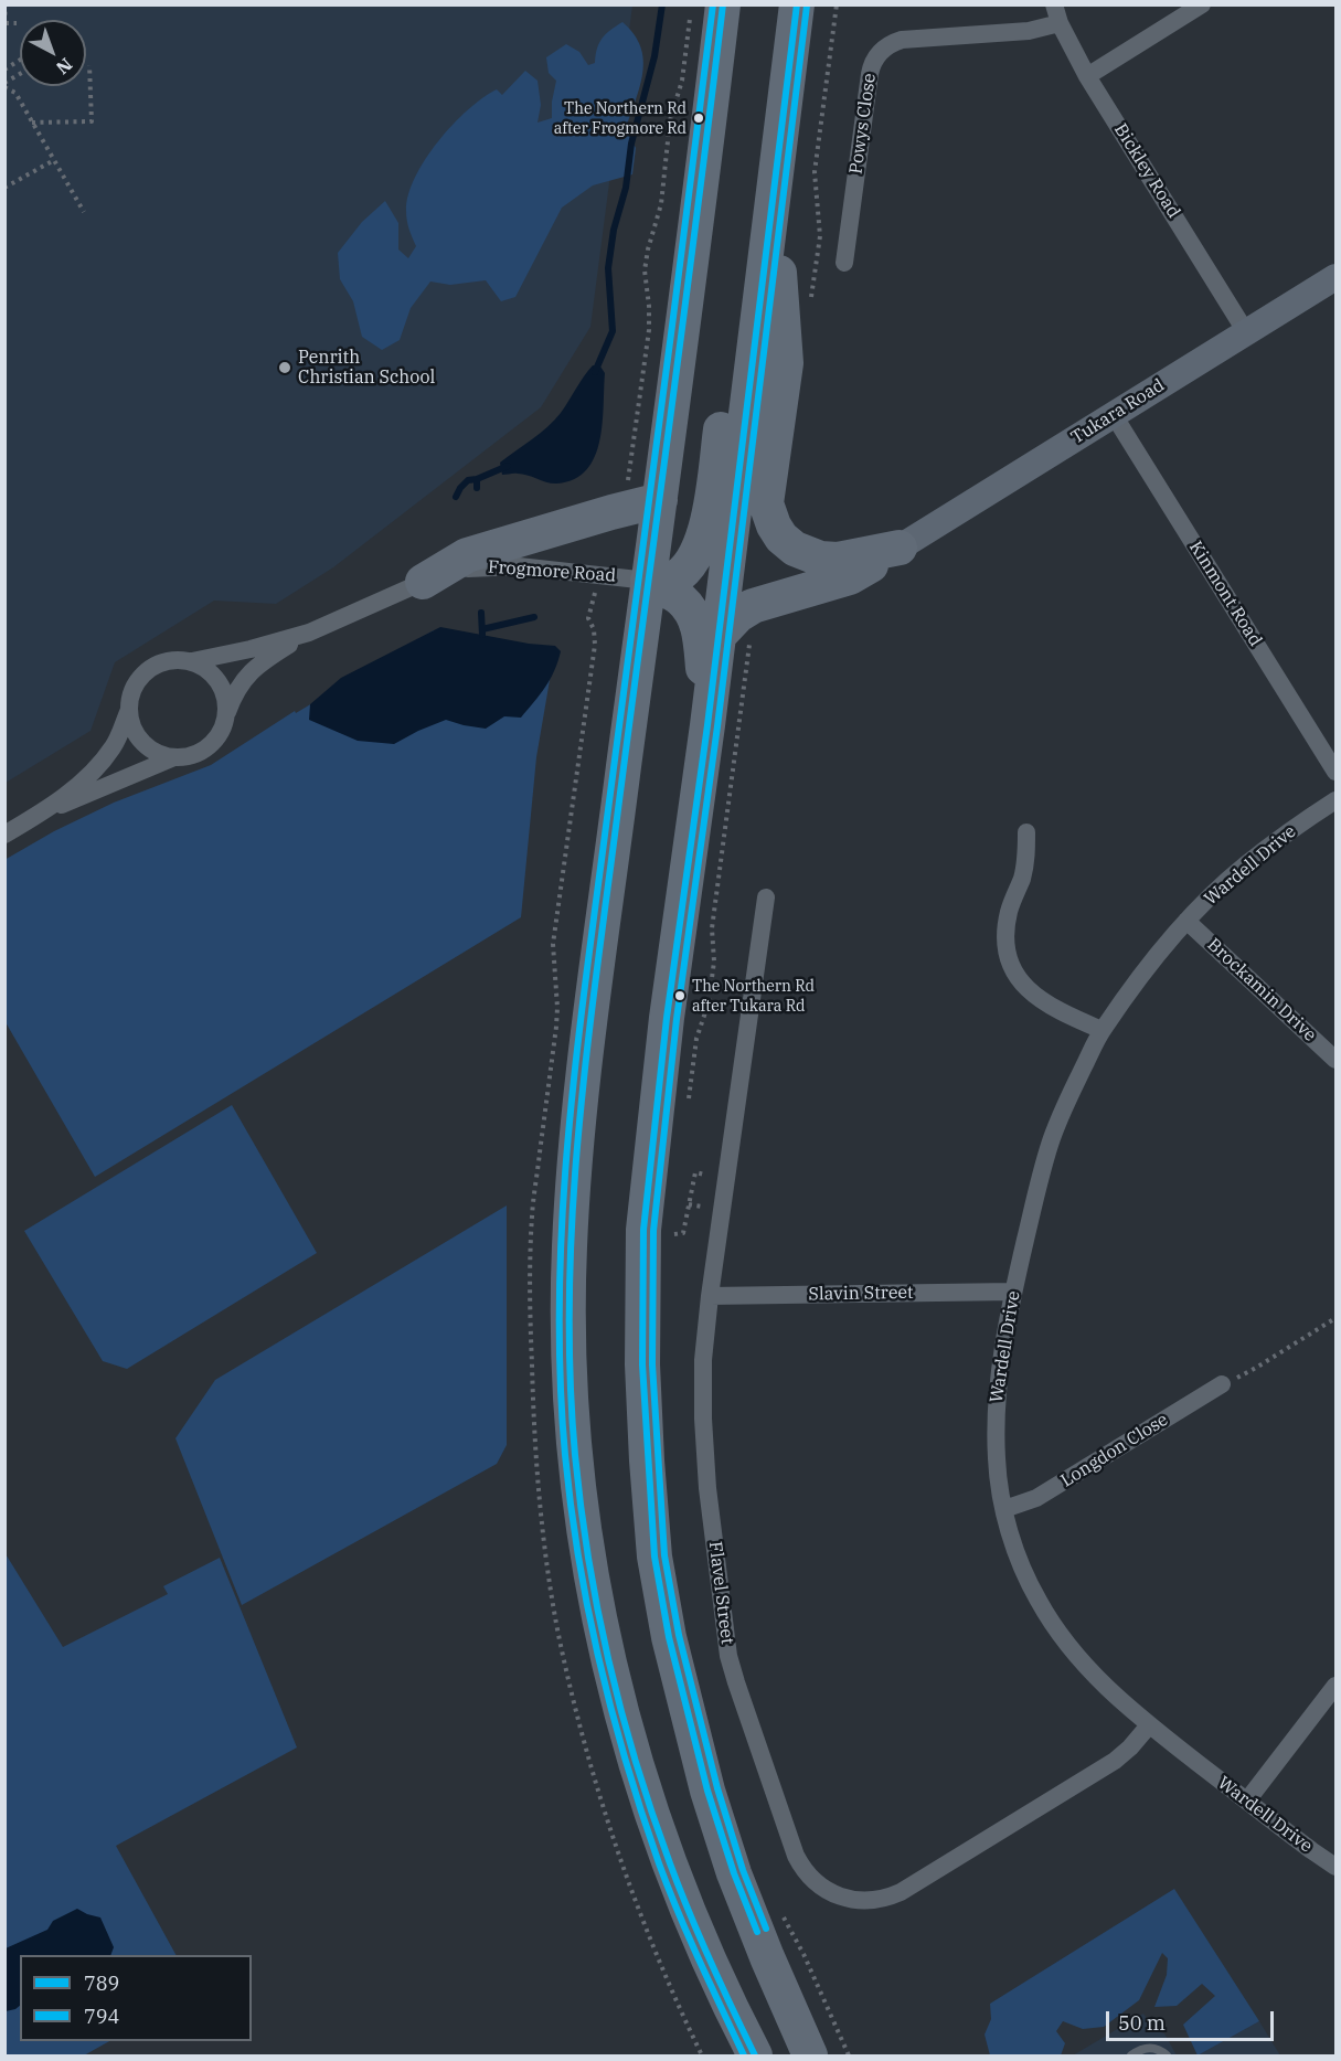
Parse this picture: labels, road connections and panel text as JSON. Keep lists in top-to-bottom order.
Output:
{
  "streets": {
    "street": [
      "Powys Close",
      "Bickley Road",
      "Tukara Road",
      "Frogmore Road",
      "Kinmont Road",
      "Wardell Drive",
      "Brockamin Drive",
      "Slavin Street",
      "Longdon Close",
      "Flavel Street"
    ]
  },
  "crossings": [
    ["Powys Close", "Bickley Road"],
    ["Bickley Road", "Tukara Road"],
    ["Tukara Road", "Kinmont Road"],
    ["Wardell Drive", "Brockamin Drive"],
    ["Wardell Drive", "Slavin Street"],
    ["Wardell Drive", "Longdon Close"],
    ["Wardell Drive", "Flavel Street"],
    ["Slavin Street", "Flavel Street"]
  ],
  "places": ["The Northern Rd after Frogmore Rd", "Penrith Christian School", "The Northern Rd after Tukara Rd"],
  "lines": ["transit line 789", "transit line 794"],
  "legend": ["789", "794"],
  "scale_bar": "50 m",
  "north": "bottom right"
}
